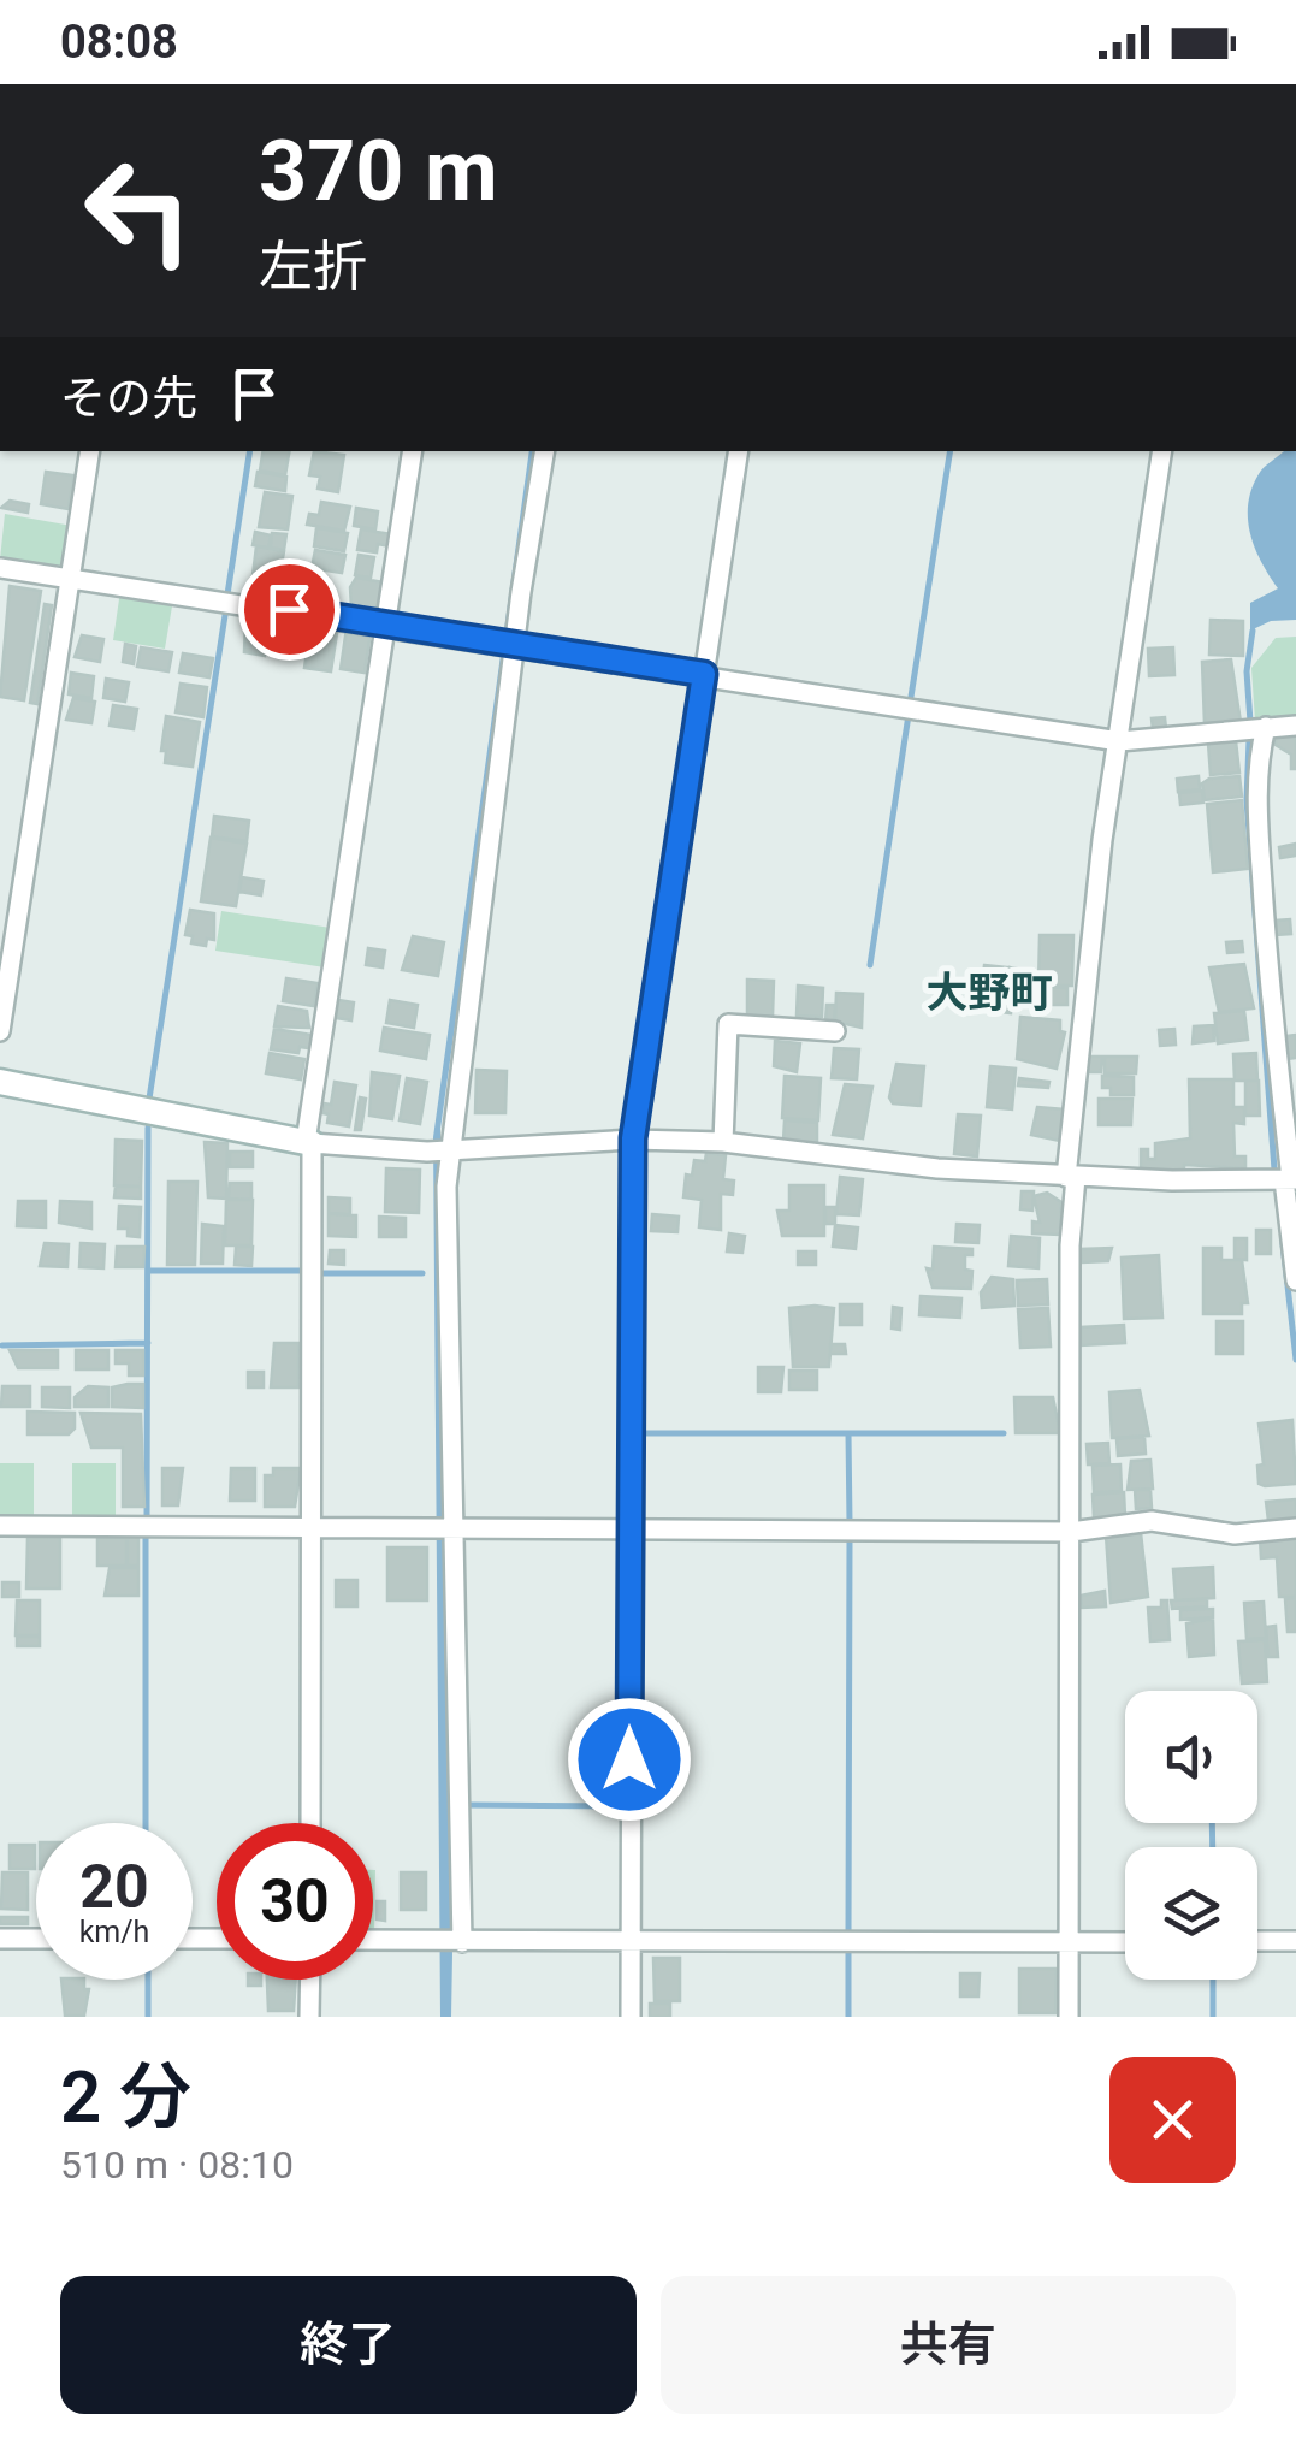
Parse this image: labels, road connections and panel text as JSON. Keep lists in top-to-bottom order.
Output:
{
  "districts": ["大野町"],
  "page": {
    "status": "08:08",
    "turn": ["370 m", "左折"],
    "then": "その先",
    "speed": "20 km/h",
    "limit": "30",
    "heading": ["2 分", "510 m · 08:10"],
    "buttons": ["終了", "共有"]
  }
}
